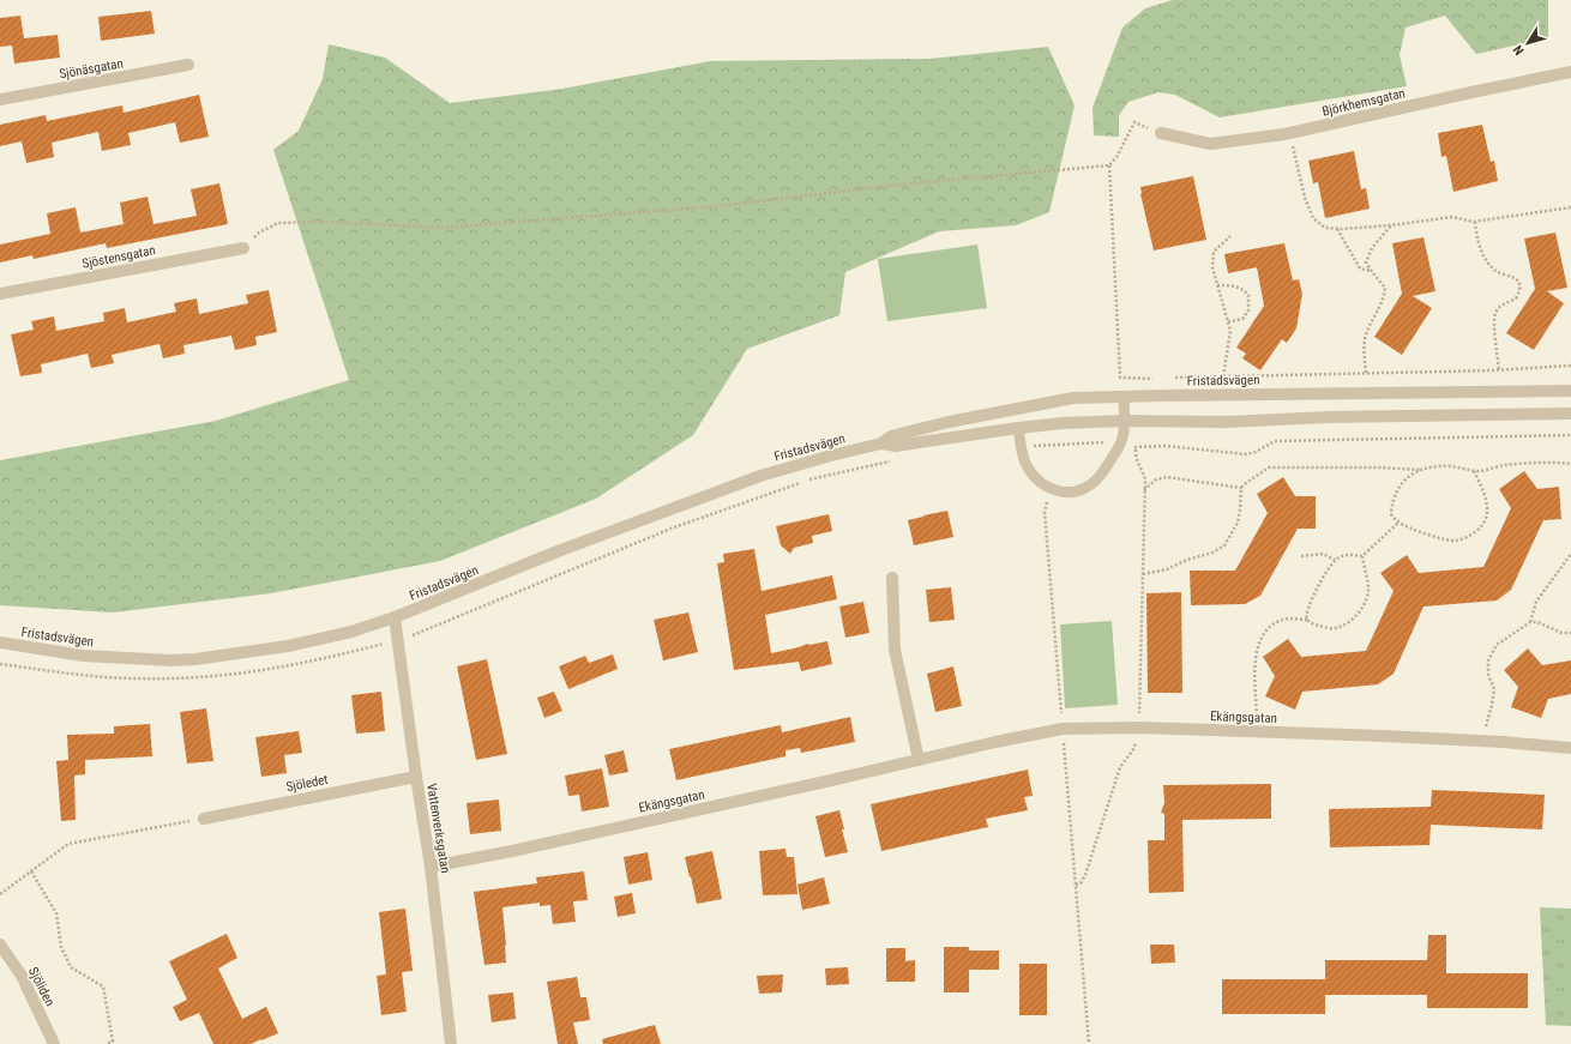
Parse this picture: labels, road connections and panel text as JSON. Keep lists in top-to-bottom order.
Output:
{
  "streets": {
    "street": [
      "Sjönäsgatan",
      "Björkhemsgatan",
      "Sjöstensgatan",
      "Fristadsvägen",
      "Ekängsgatan",
      "Sjöledet",
      "Vattenverksgatan",
      "Sjöliden"
    ]
  },
  "crossings": [
    ["Fristadsvägen", "Vattenverksgatan"],
    ["Ekängsgatan", "Vattenverksgatan"],
    ["Sjöledet", "Vattenverksgatan"]
  ],
  "north": "bottom left"
}
